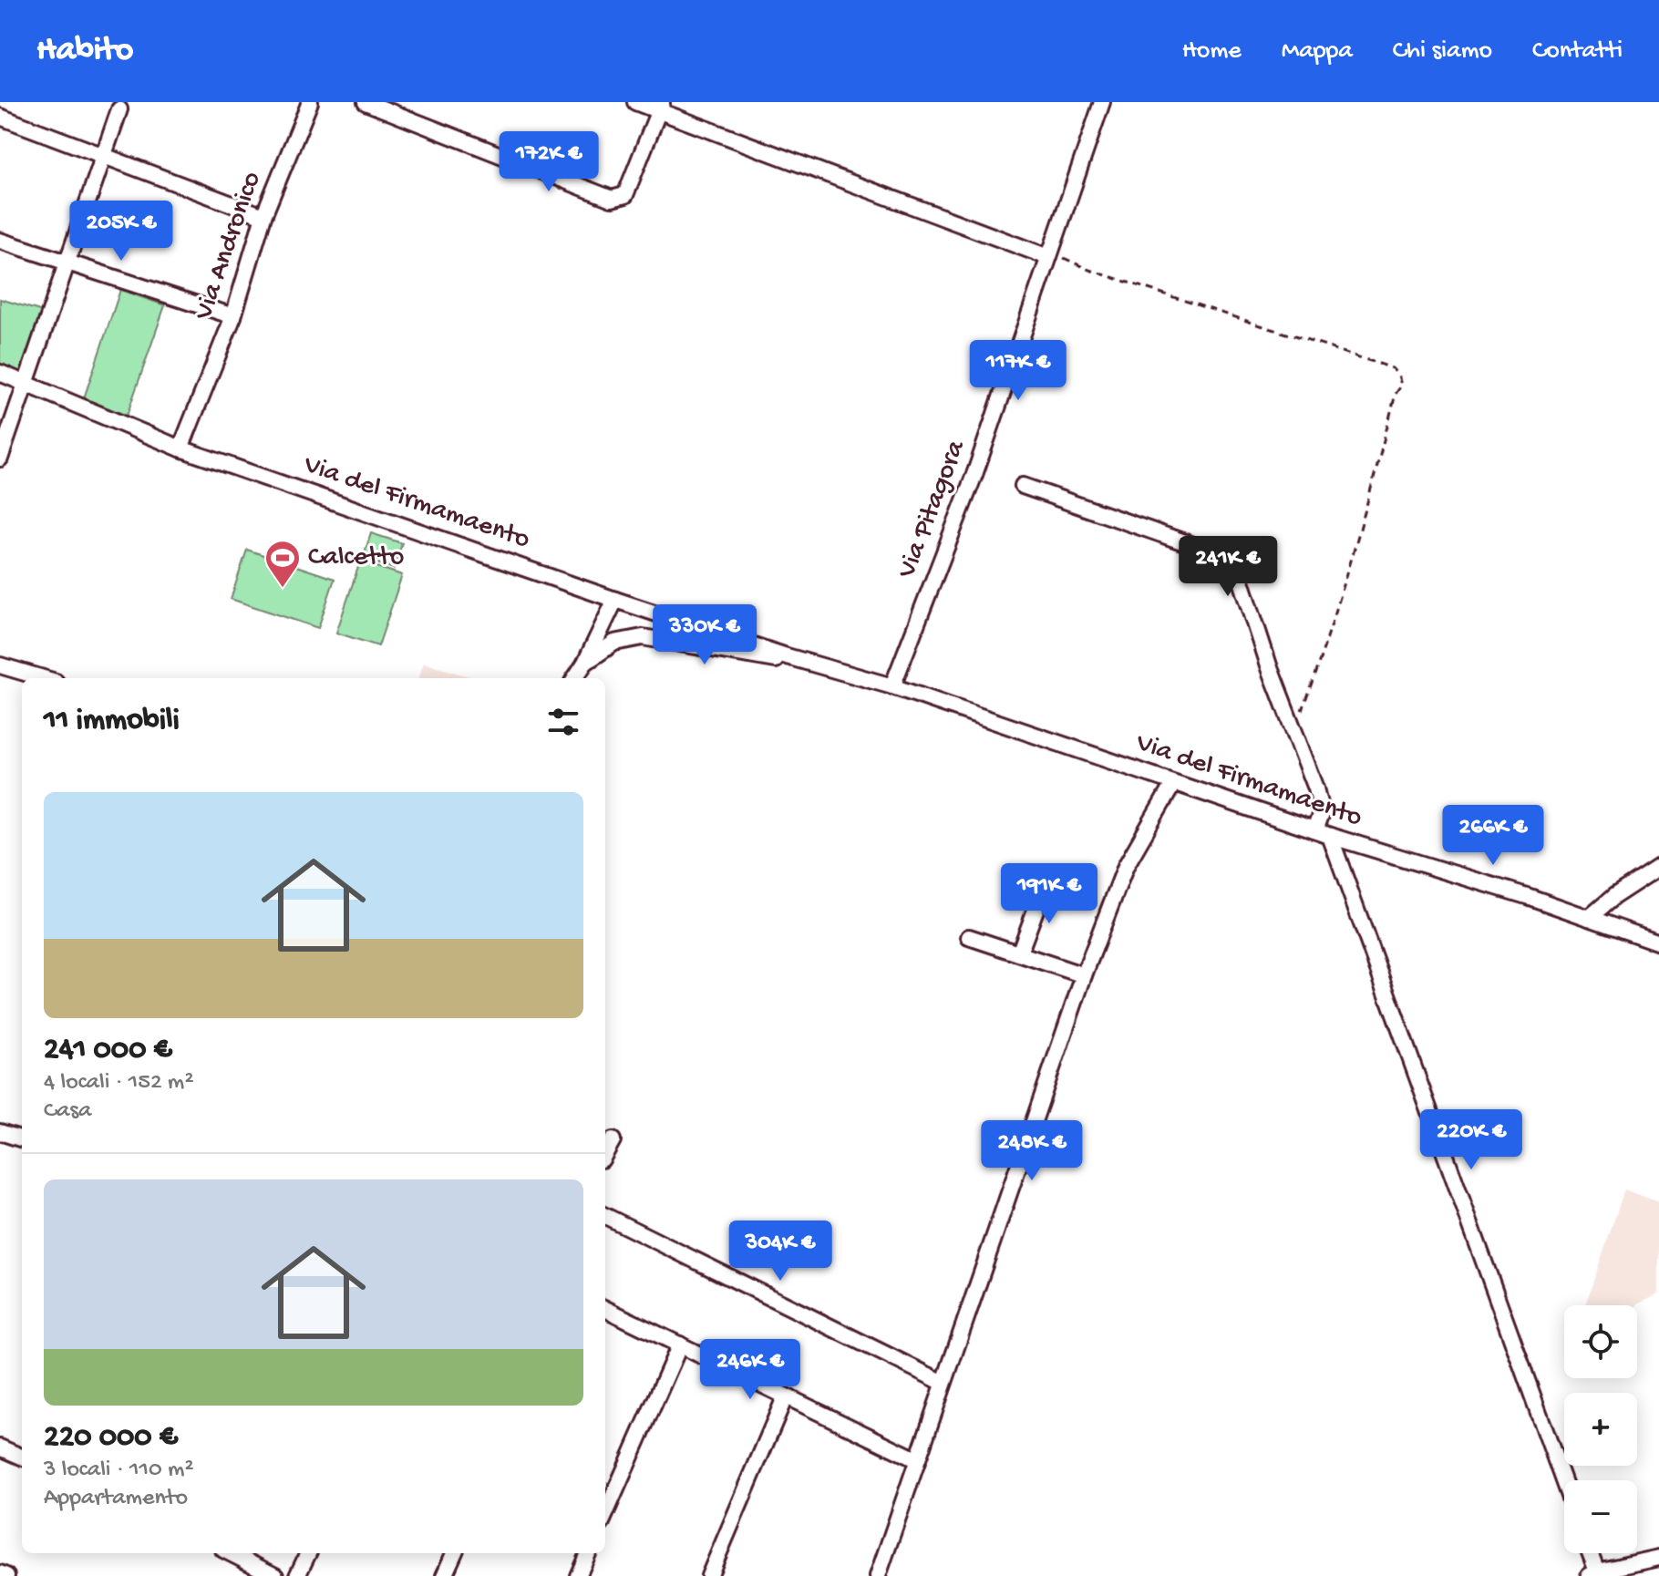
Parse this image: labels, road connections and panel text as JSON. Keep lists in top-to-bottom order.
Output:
{
  "streets": {
    "street": ["Via Andronico", "Via del Firmamaento", "Via Pitagora"]
  },
  "crossings": [
    ["Via Andronico", "Via del Firmamaento"],
    ["Via del Firmamaento", "Via Pitagora"]
  ],
  "places": {
    "sports": ["Calcetto"]
  },
  "page": {
    "header": "Habito",
    "nav": [
      "Home",
      "Mappa",
      "Chi siamo",
      "Contatti"
    ],
    "price": [
      "172K €",
      "205K €",
      "117K €",
      "241K €",
      "330K €",
      "266K €",
      "191K €",
      "220K €",
      "248K €",
      "304K €",
      "246K €"
    ],
    "heading": "11 immobili",
    "list": [
      {
        "name": "241 000 €",
        "note": "4 locali · 152 m² · Casa"
      },
      {
        "name": "220 000 €",
        "note": "3 locali · 110 m² · Appartamento"
      }
    ],
    "map_buttons": ["+", "−"]
  }
}
